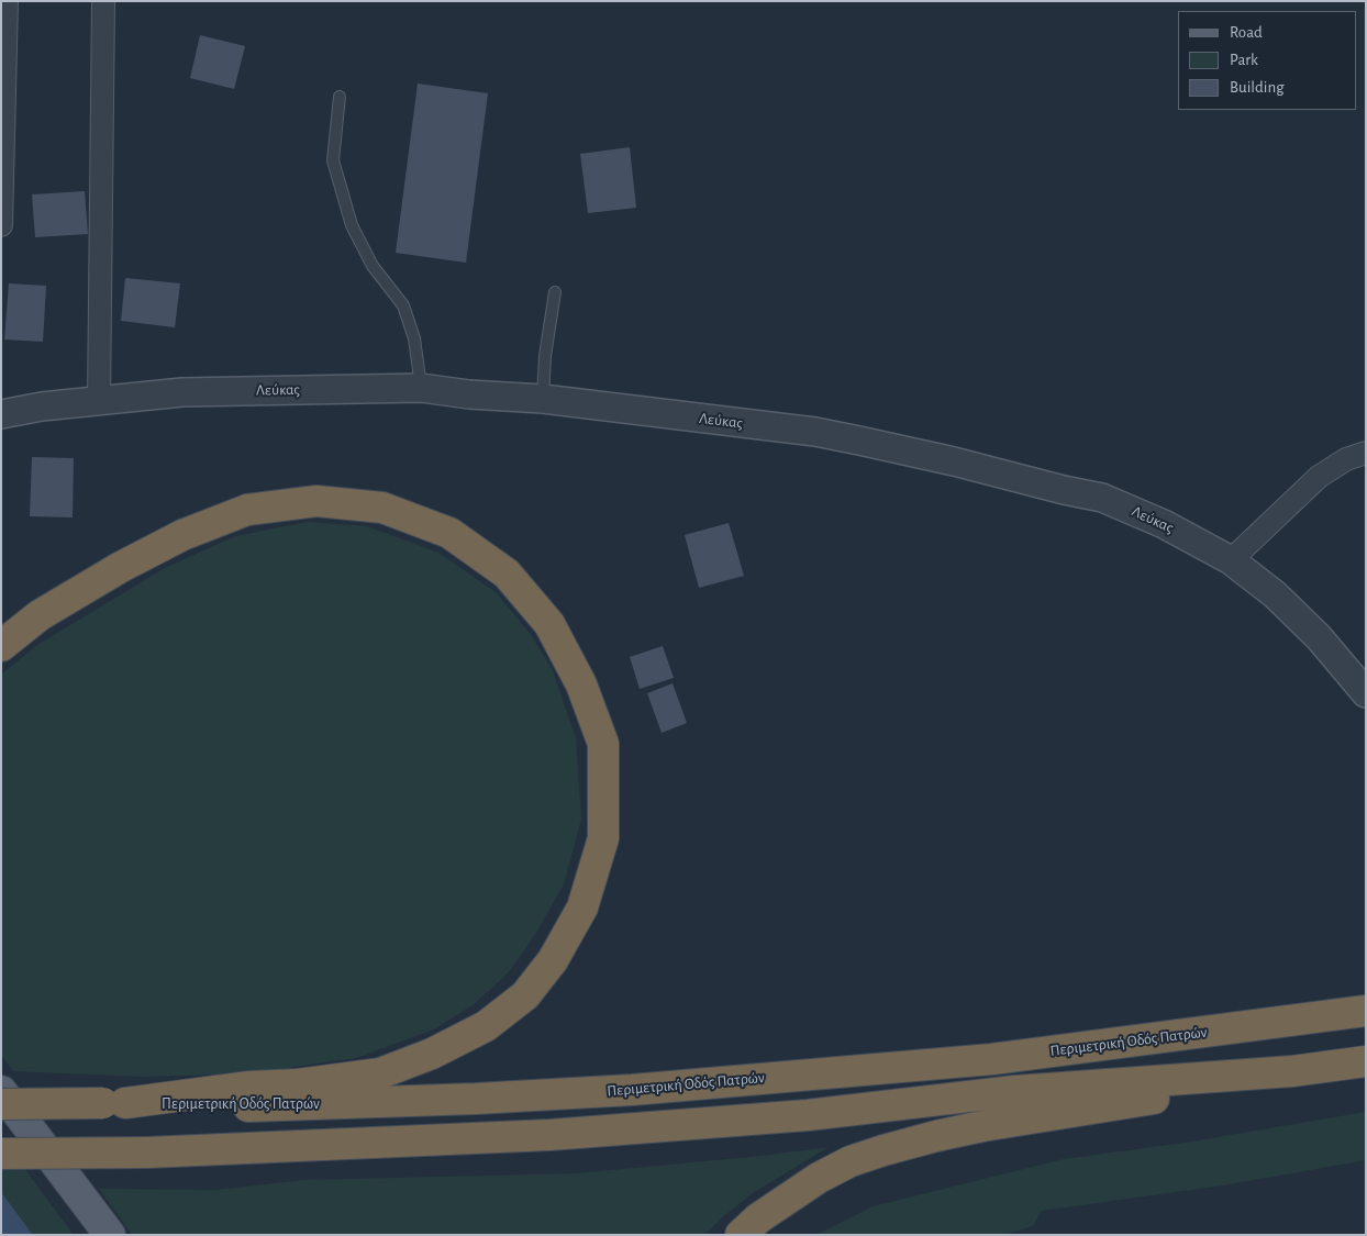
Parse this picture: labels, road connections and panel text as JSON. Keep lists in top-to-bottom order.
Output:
{
  "streets": {
    "highway": ["Περιμετρική Οδός Πατρών"],
    "street": ["Λεύκας"]
  },
  "legend": ["Road", "Park", "Building"]
}
